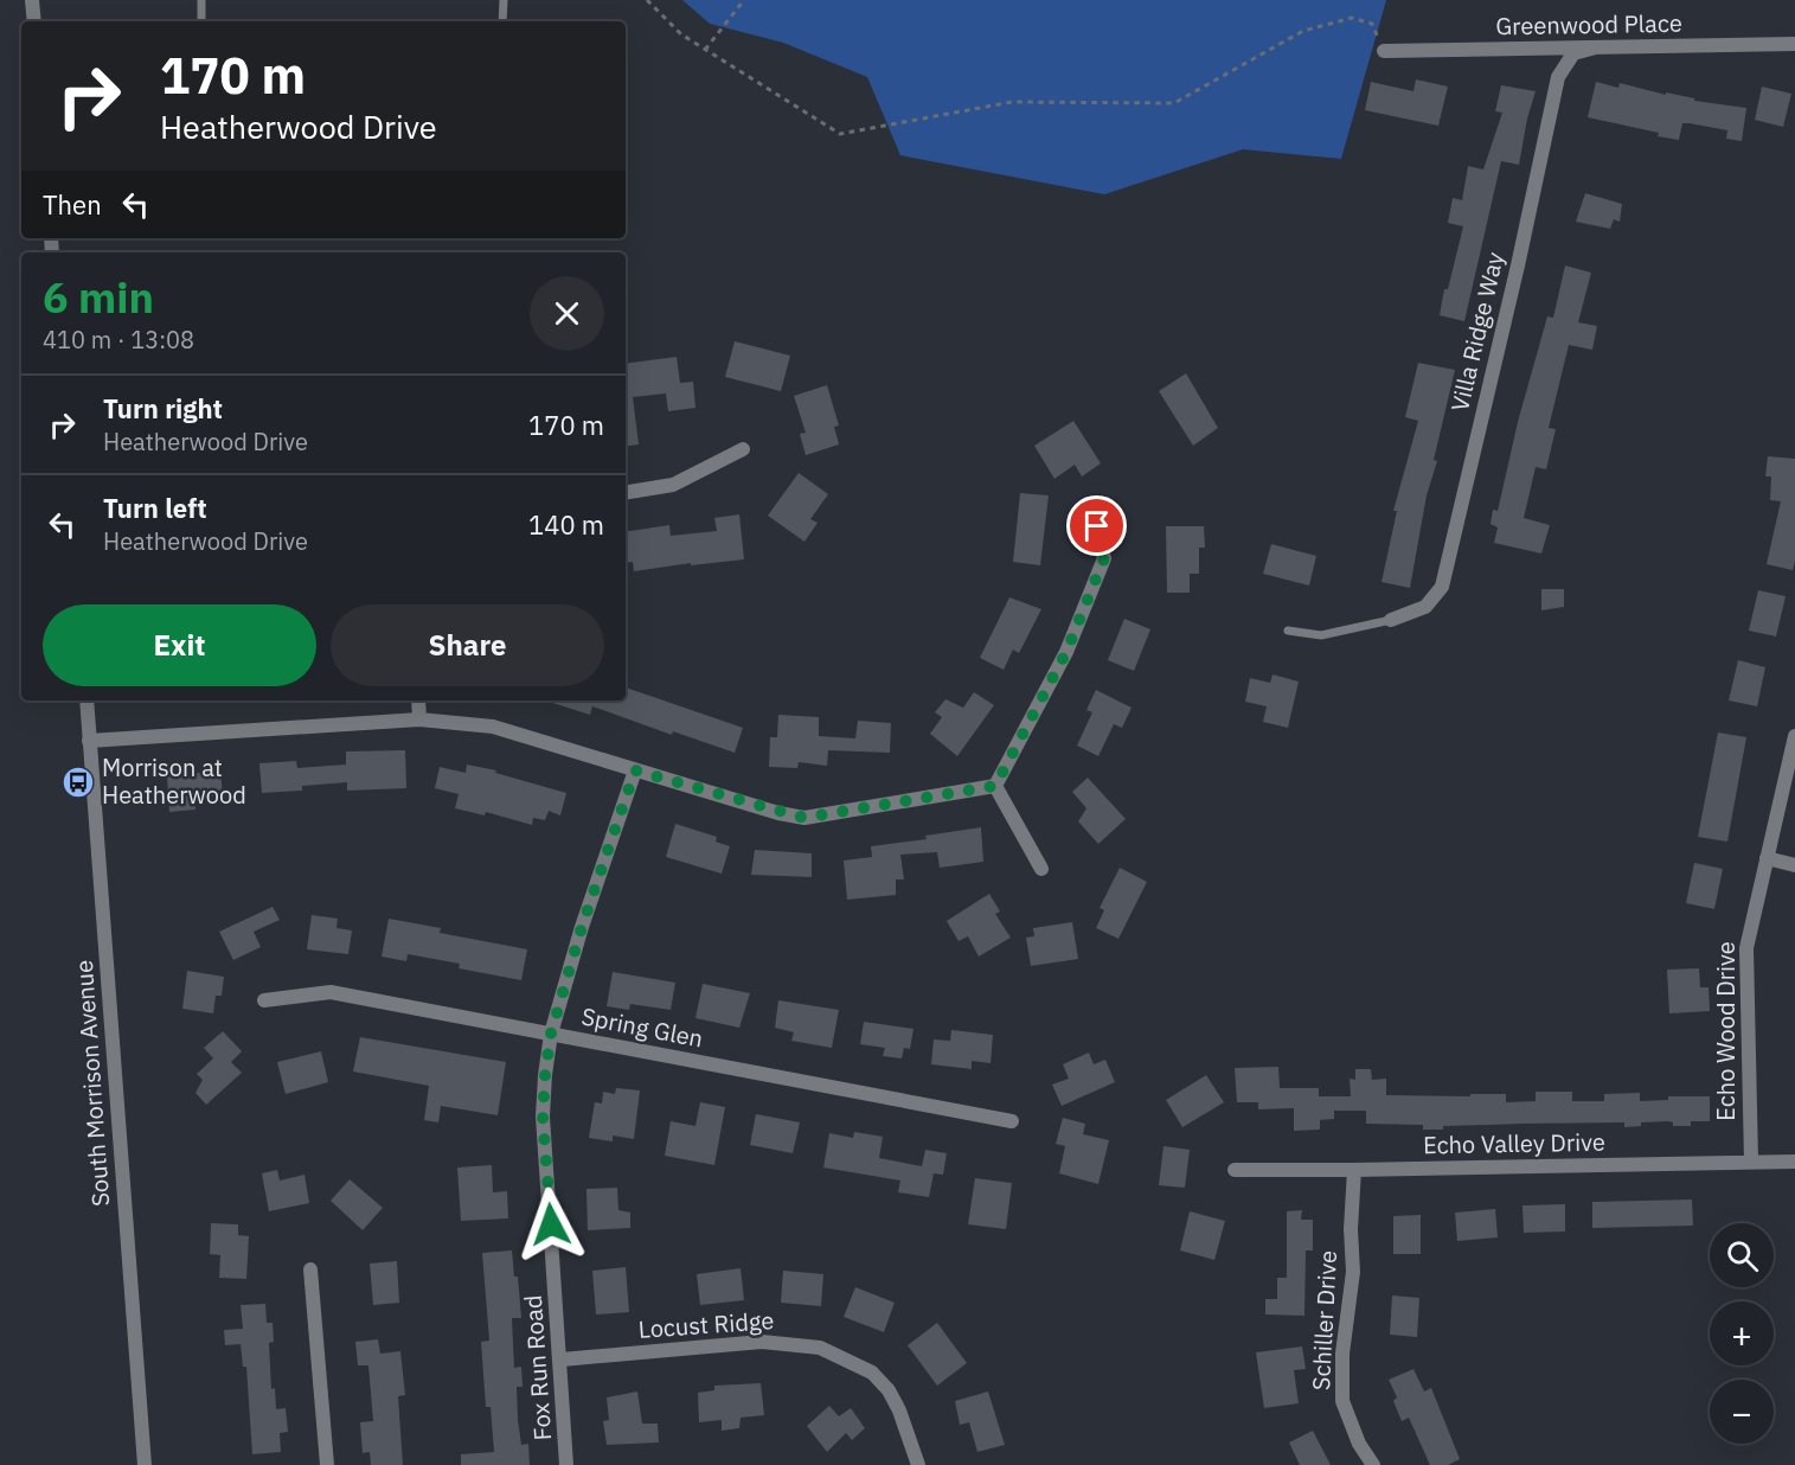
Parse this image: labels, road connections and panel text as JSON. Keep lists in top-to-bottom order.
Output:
{
  "streets": {
    "street": [
      "Greenwood Place",
      "Villa Ridge Way",
      "Spring Glen",
      "Echo Wood Drive",
      "South Morrison Avenue",
      "Echo Valley Drive",
      "Schiller Drive",
      "Locust Ridge",
      "Fox Run Road"
    ]
  },
  "crossings": [
    ["Greenwood Place", "Villa Ridge Way"],
    ["Spring Glen", "Fox Run Road"],
    ["Echo Wood Drive", "Echo Valley Drive"],
    ["Echo Valley Drive", "Schiller Drive"],
    ["Locust Ridge", "Fox Run Road"]
  ],
  "places": {
    "bus stop": ["Morrison at Heatherwood"]
  },
  "page": {
    "turn": ["170 m", "Heatherwood Drive"],
    "then": "Then",
    "heading": ["6 min", "410 m · 13:08"],
    "list": [
      {
        "name": "Turn right",
        "note": "Heatherwood Drive",
        "value": "170 m"
      },
      {
        "name": "Turn left",
        "note": "Heatherwood Drive",
        "value": "140 m"
      }
    ],
    "buttons": ["Exit", "Share"],
    "map_buttons": ["+", "−"]
  }
}
